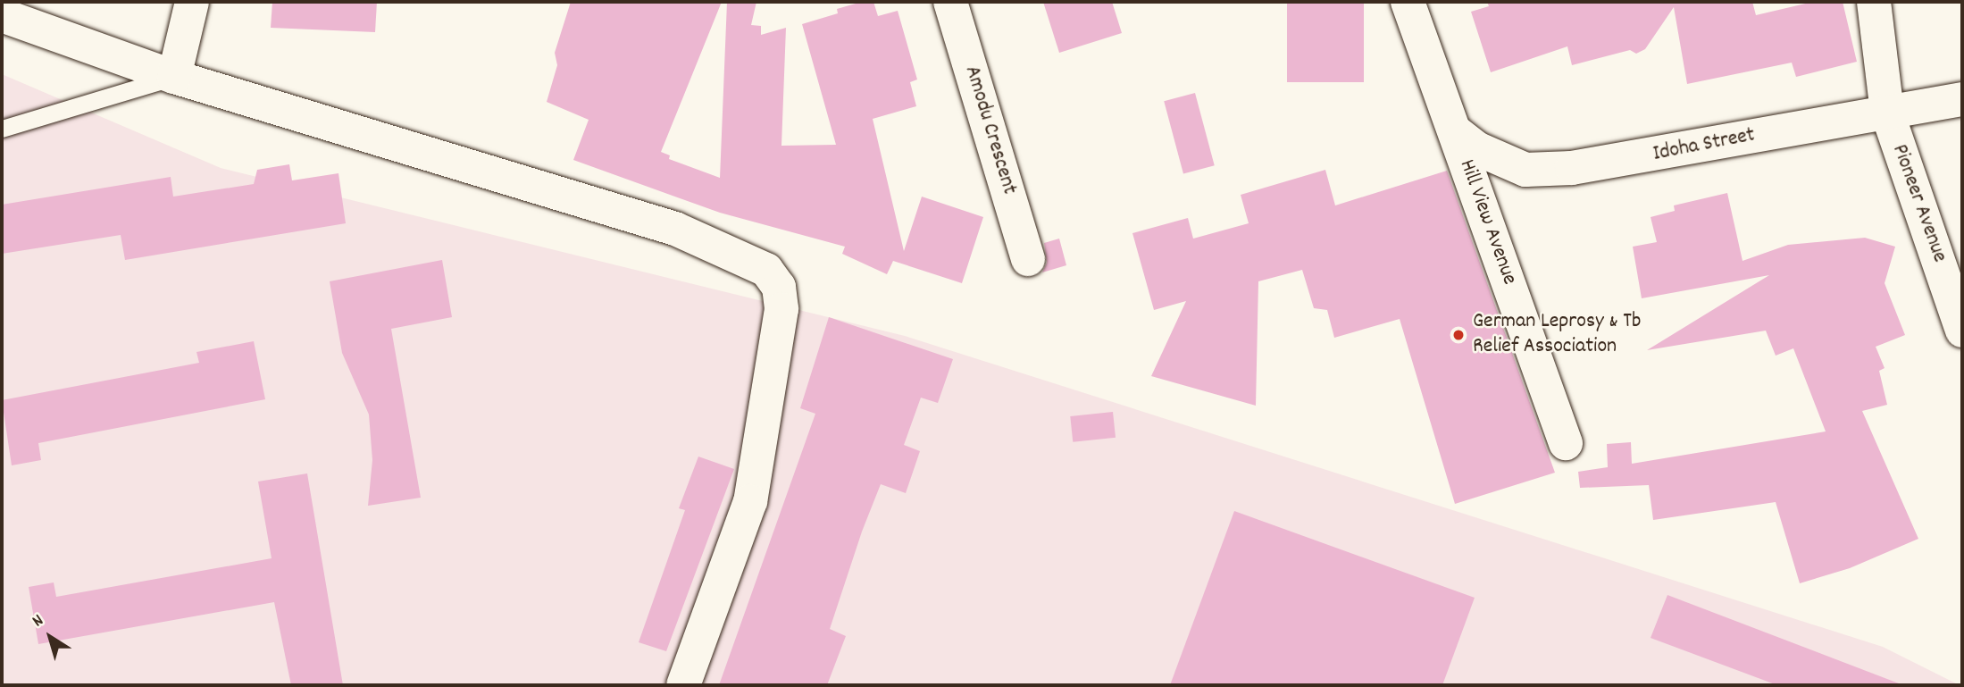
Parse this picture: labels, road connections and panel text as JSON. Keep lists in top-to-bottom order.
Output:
{
  "streets": {
    "street": [
      "Amodu Crescent",
      "Idoha Street",
      "Pioneer Avenue",
      "Hill View Avenue"
    ]
  },
  "crossings": [
    ["Idoha Street", "Pioneer Avenue"],
    ["Idoha Street", "Hill View Avenue"]
  ],
  "places": ["German Leprosy & Tb Relief Association"],
  "north": "top left"
}
